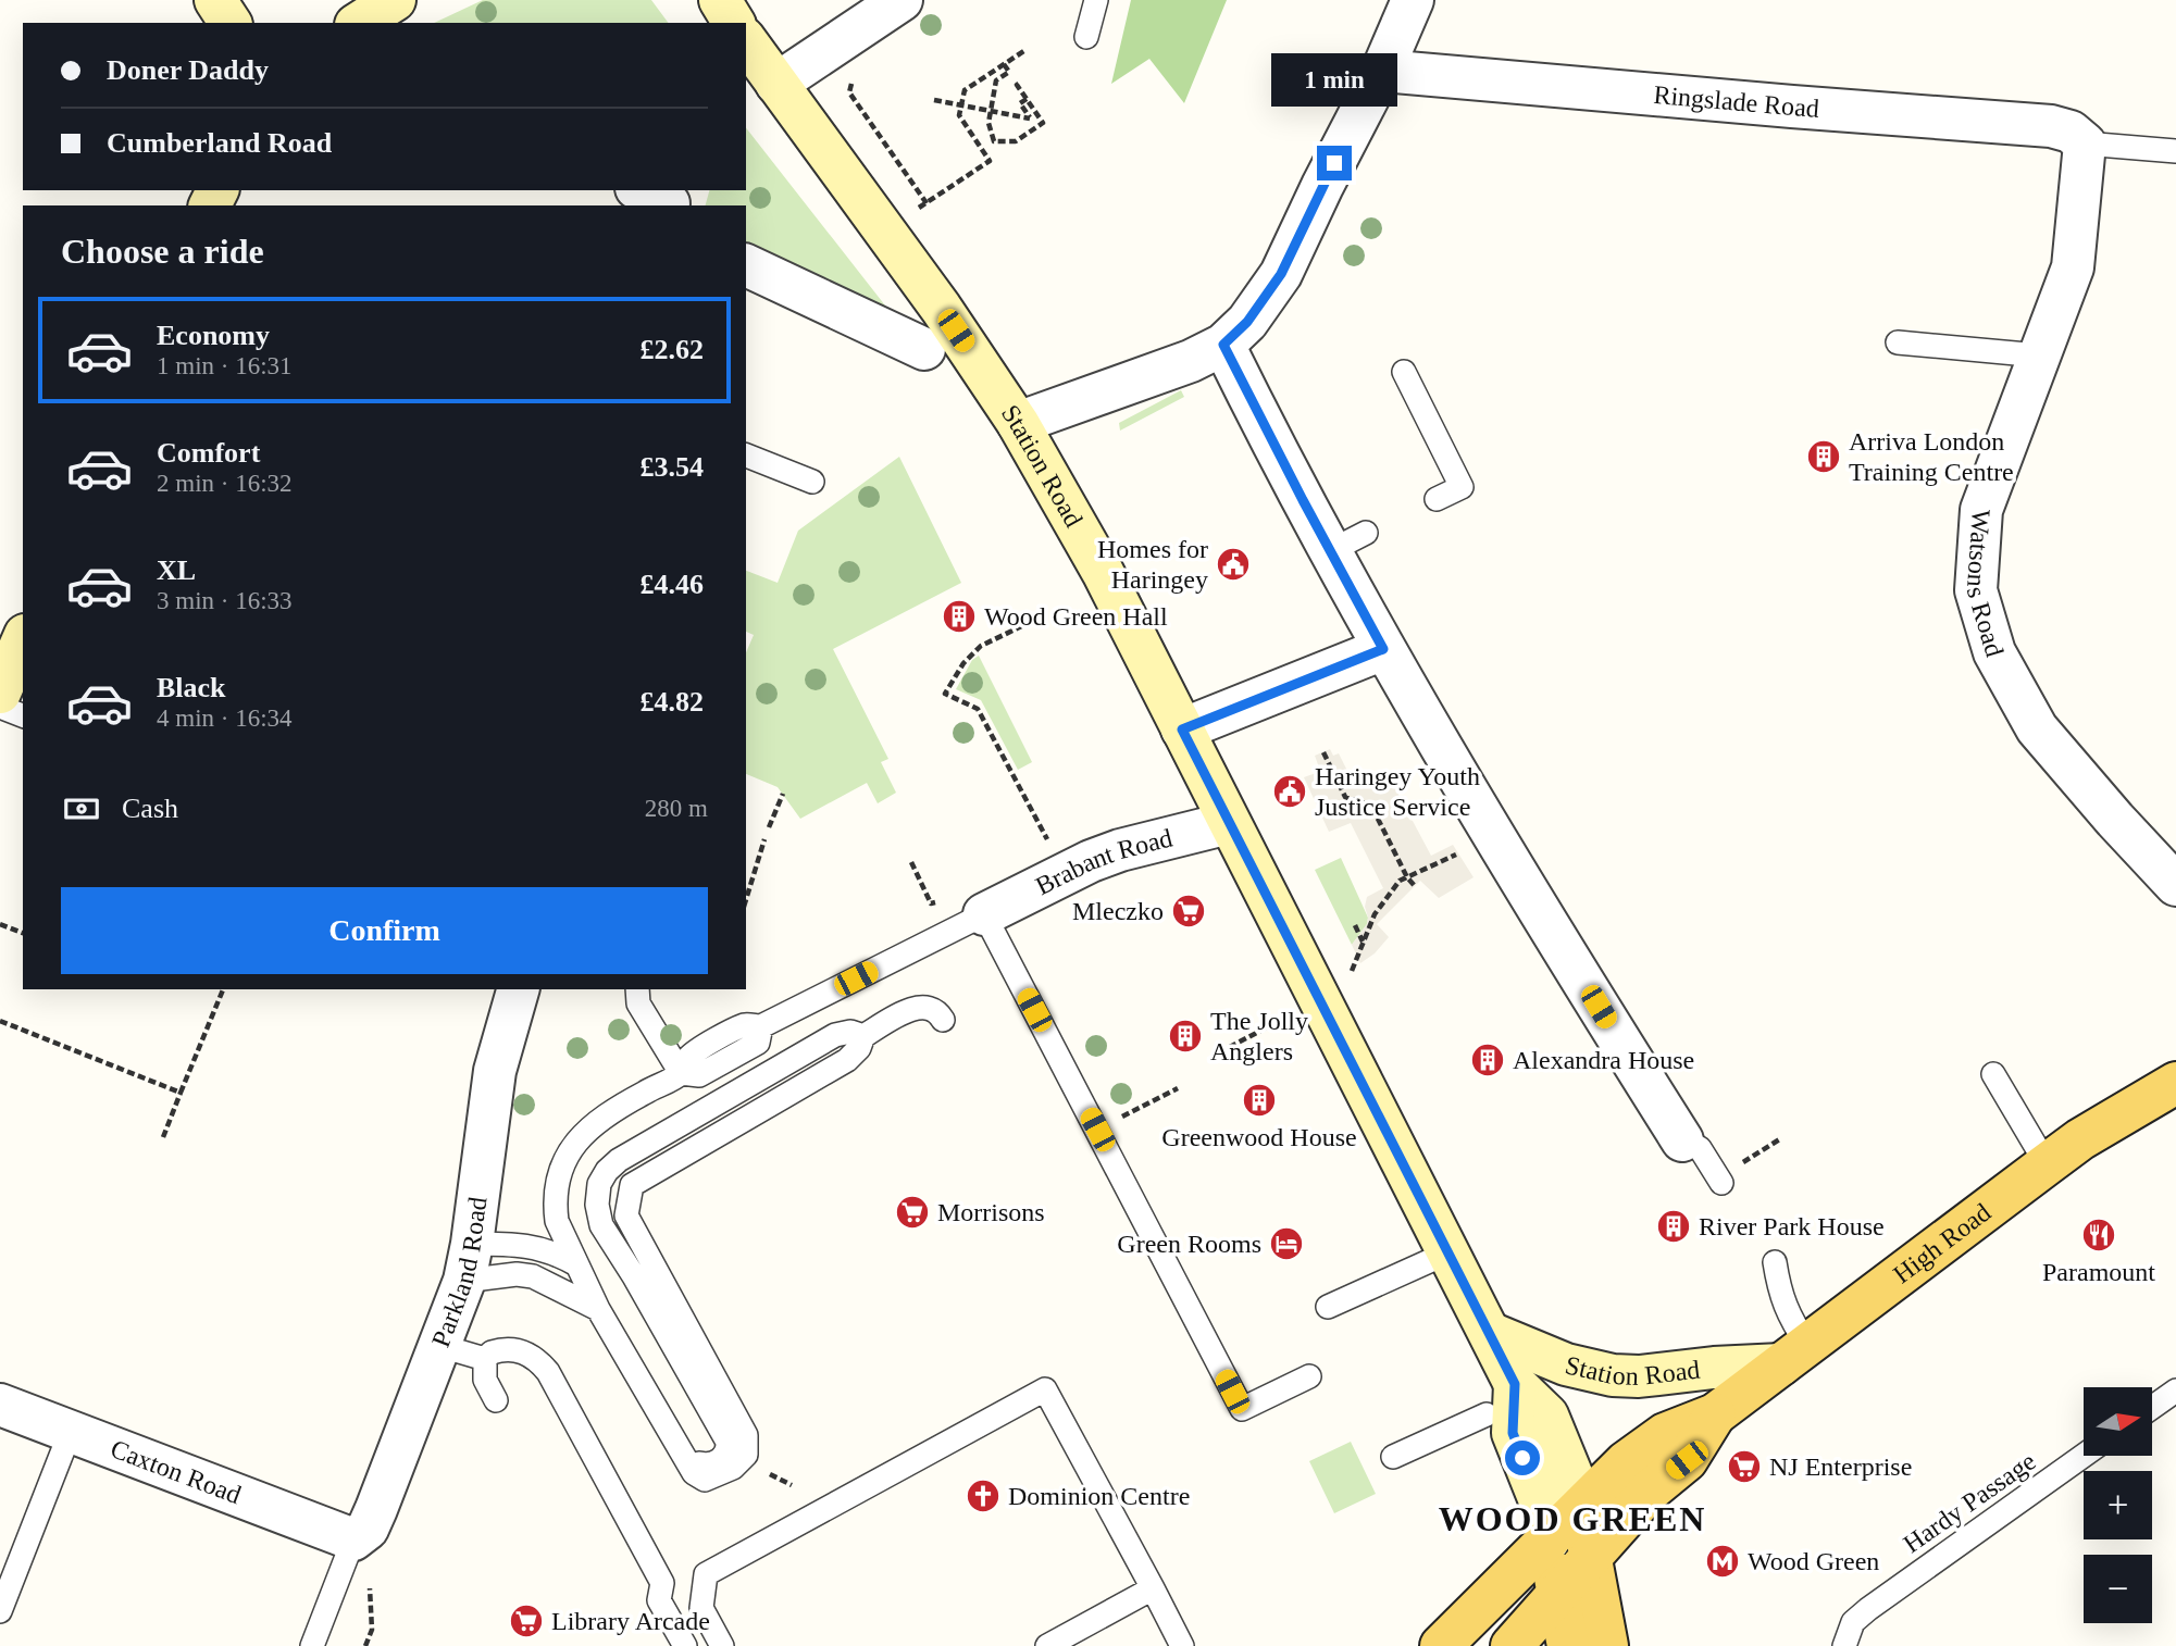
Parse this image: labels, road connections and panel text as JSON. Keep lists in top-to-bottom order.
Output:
{
  "streets": {
    "main road": ["High Road"],
    "street": [
      "Ringslade Road",
      "Station Road",
      "Watsons Road",
      "Brabant Road",
      "Parkland Road",
      "Caxton Road"
    ],
    "lane": ["Hardy Passage"]
  },
  "crossings": [
    ["Ringslade Road", "Watsons Road"],
    ["Station Road", "Brabant Road"],
    ["Station Road", "High Road"],
    ["Parkland Road", "Caxton Road"]
  ],
  "districts": ["WOOD GREEN"],
  "places": {
    "building": [
      "Arriva London Training Centre",
      "Wood Green Hall",
      "The Jolly Anglers",
      "Alexandra House",
      "Greenwood House",
      "River Park House"
    ],
    "public building": ["Homes for Haringey", "Haringey Youth Justice Service"],
    "supermarket": [
      "Mleczko",
      "Morrisons",
      "NJ Enterprise",
      "Library Arcade"
    ],
    "restaurant": ["Paramount"],
    "hotel": ["Green Rooms"],
    "church": ["Dominion Centre"],
    "metro station": ["Wood Green"]
  },
  "north": "right",
  "page": {
    "banner": ["Doner Daddy", "Cumberland Road"],
    "bubble": "1 min",
    "heading": "Choose a ride",
    "list": [
      {
        "name": "Economy",
        "note": "1 min · 16:31",
        "value": "£2.62"
      },
      {
        "name": "Comfort",
        "note": "2 min · 16:32",
        "value": "£3.54"
      },
      {
        "name": "XL",
        "note": "3 min · 16:33",
        "value": "£4.46"
      },
      {
        "name": "Black",
        "note": "4 min · 16:34",
        "value": "£4.82"
      }
    ],
    "pay": ["Cash", "280 m"],
    "buttons": "Confirm",
    "map_buttons": ["+", "−"]
  }
}
